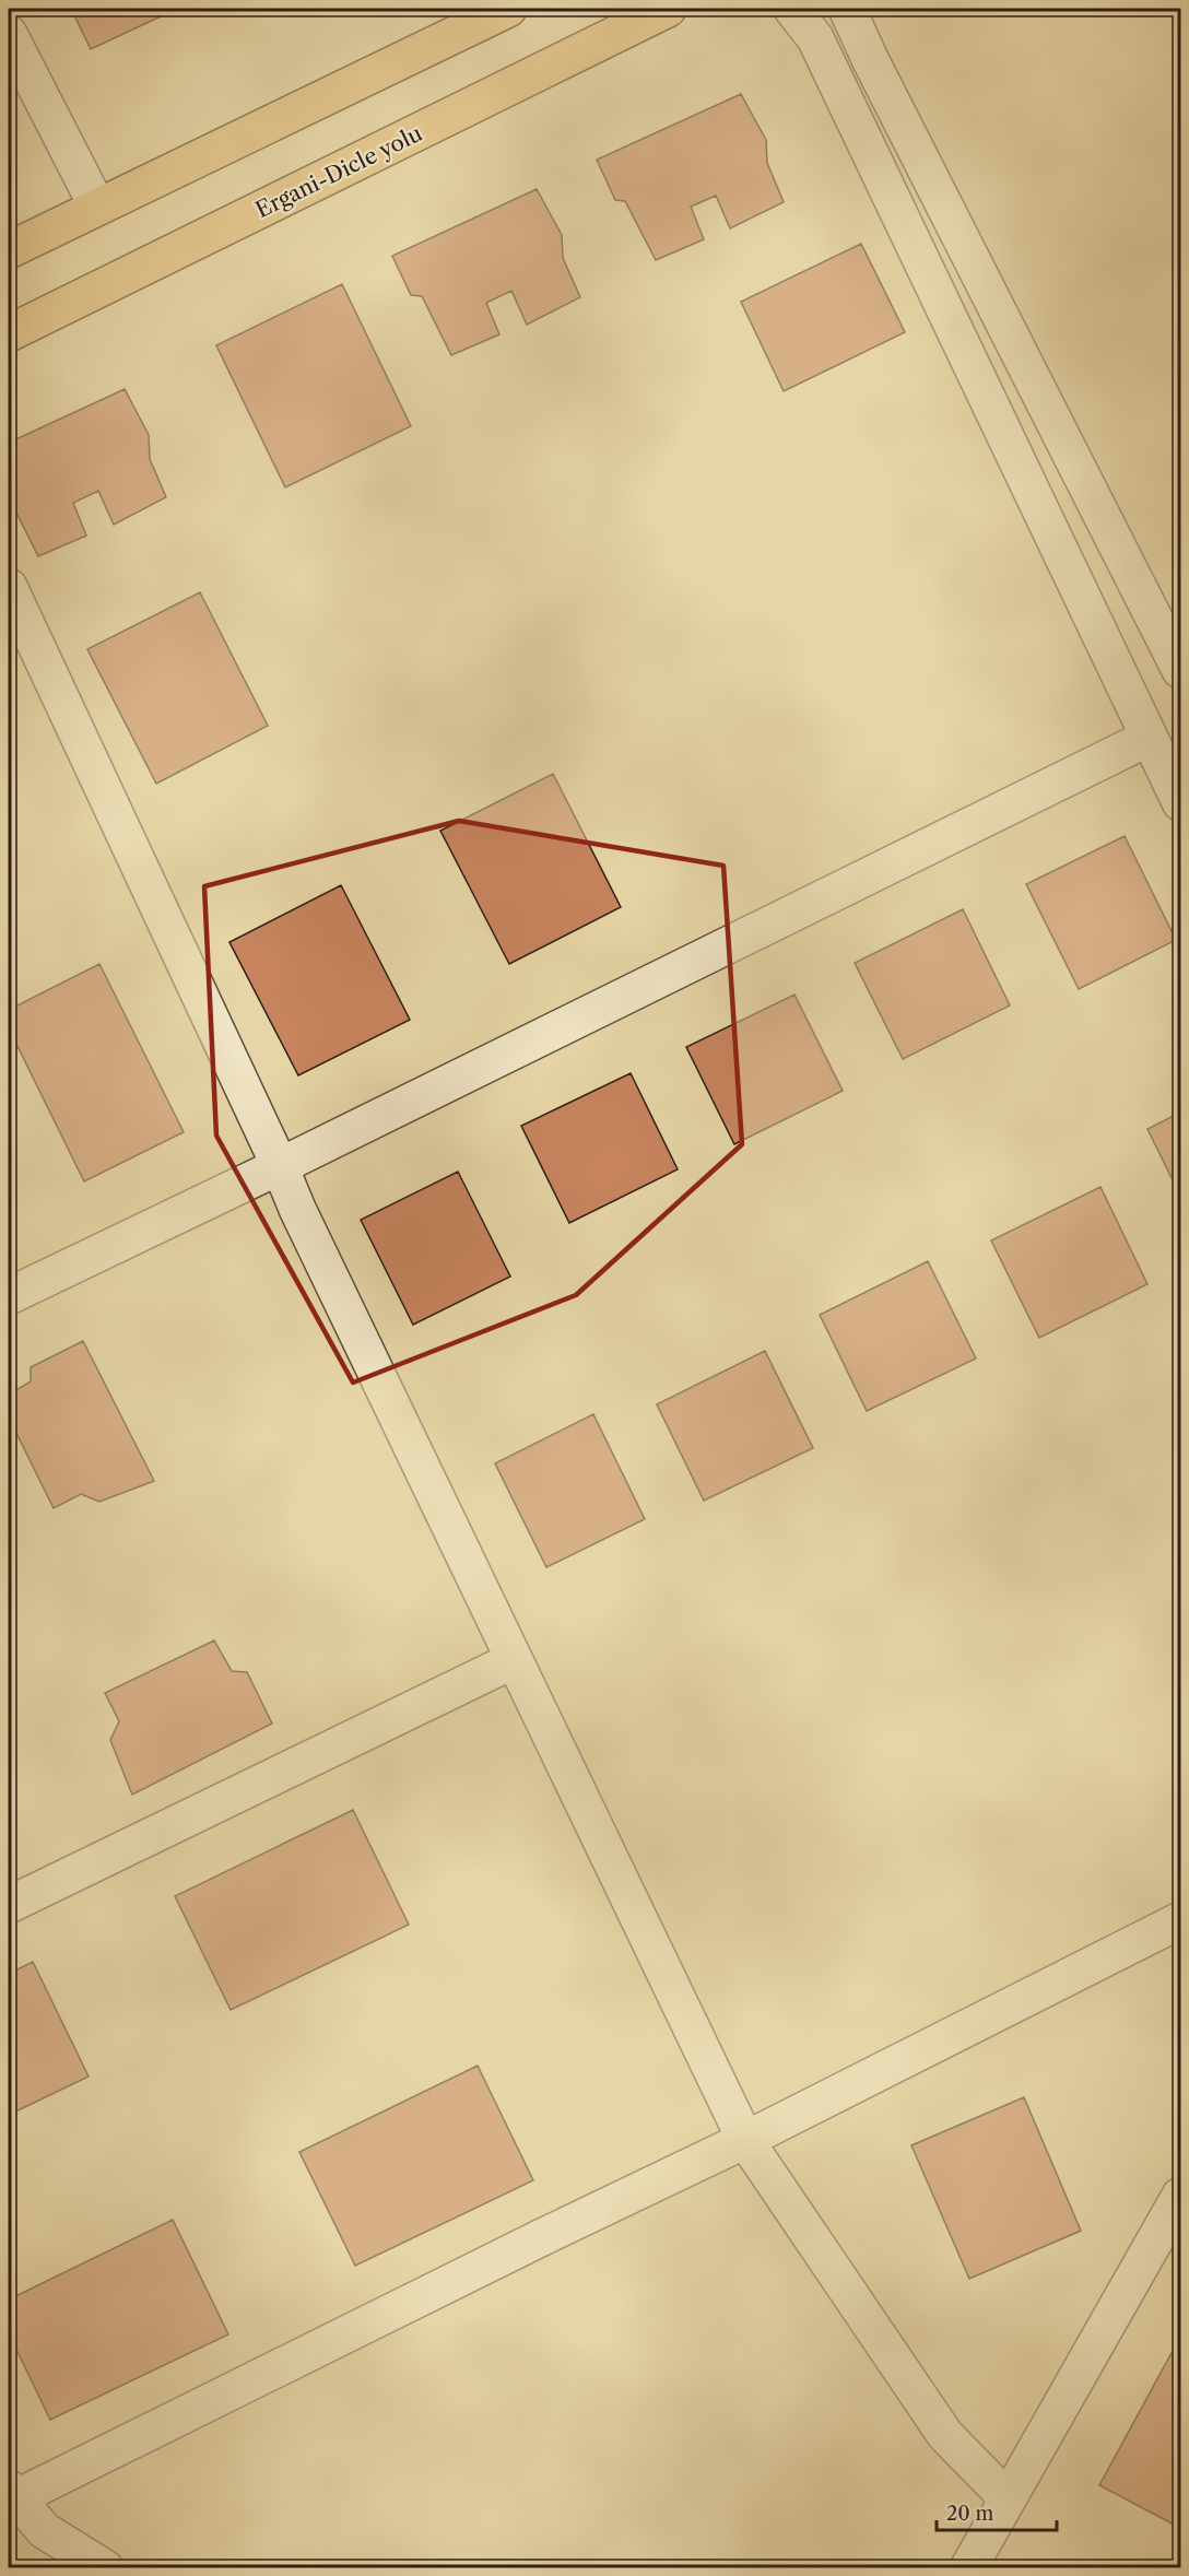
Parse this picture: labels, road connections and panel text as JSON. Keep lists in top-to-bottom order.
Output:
{
  "streets": {
    "main road": ["Ergani-Dicle yolu"]
  },
  "scale_bar": "20 m"
}
